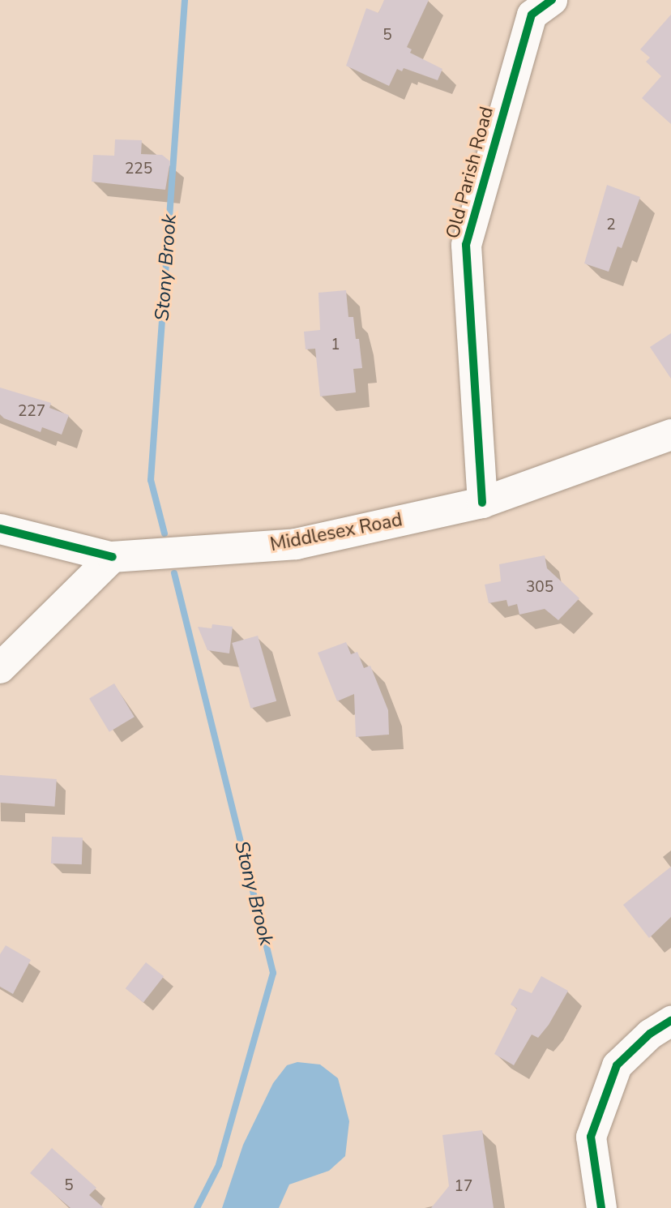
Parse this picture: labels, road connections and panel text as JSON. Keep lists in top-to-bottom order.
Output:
{
  "streets": {
    "main road": ["Middlesex Road"],
    "street": ["Old Parish Road"]
  },
  "crossings": [
    ["Old Parish Road", "Middlesex Road"]
  ],
  "water": ["Stony Brook"],
  "house_numbers": [
    "5",
    "225",
    "2",
    "1",
    "227",
    "305",
    "5",
    "17"
  ]
}
